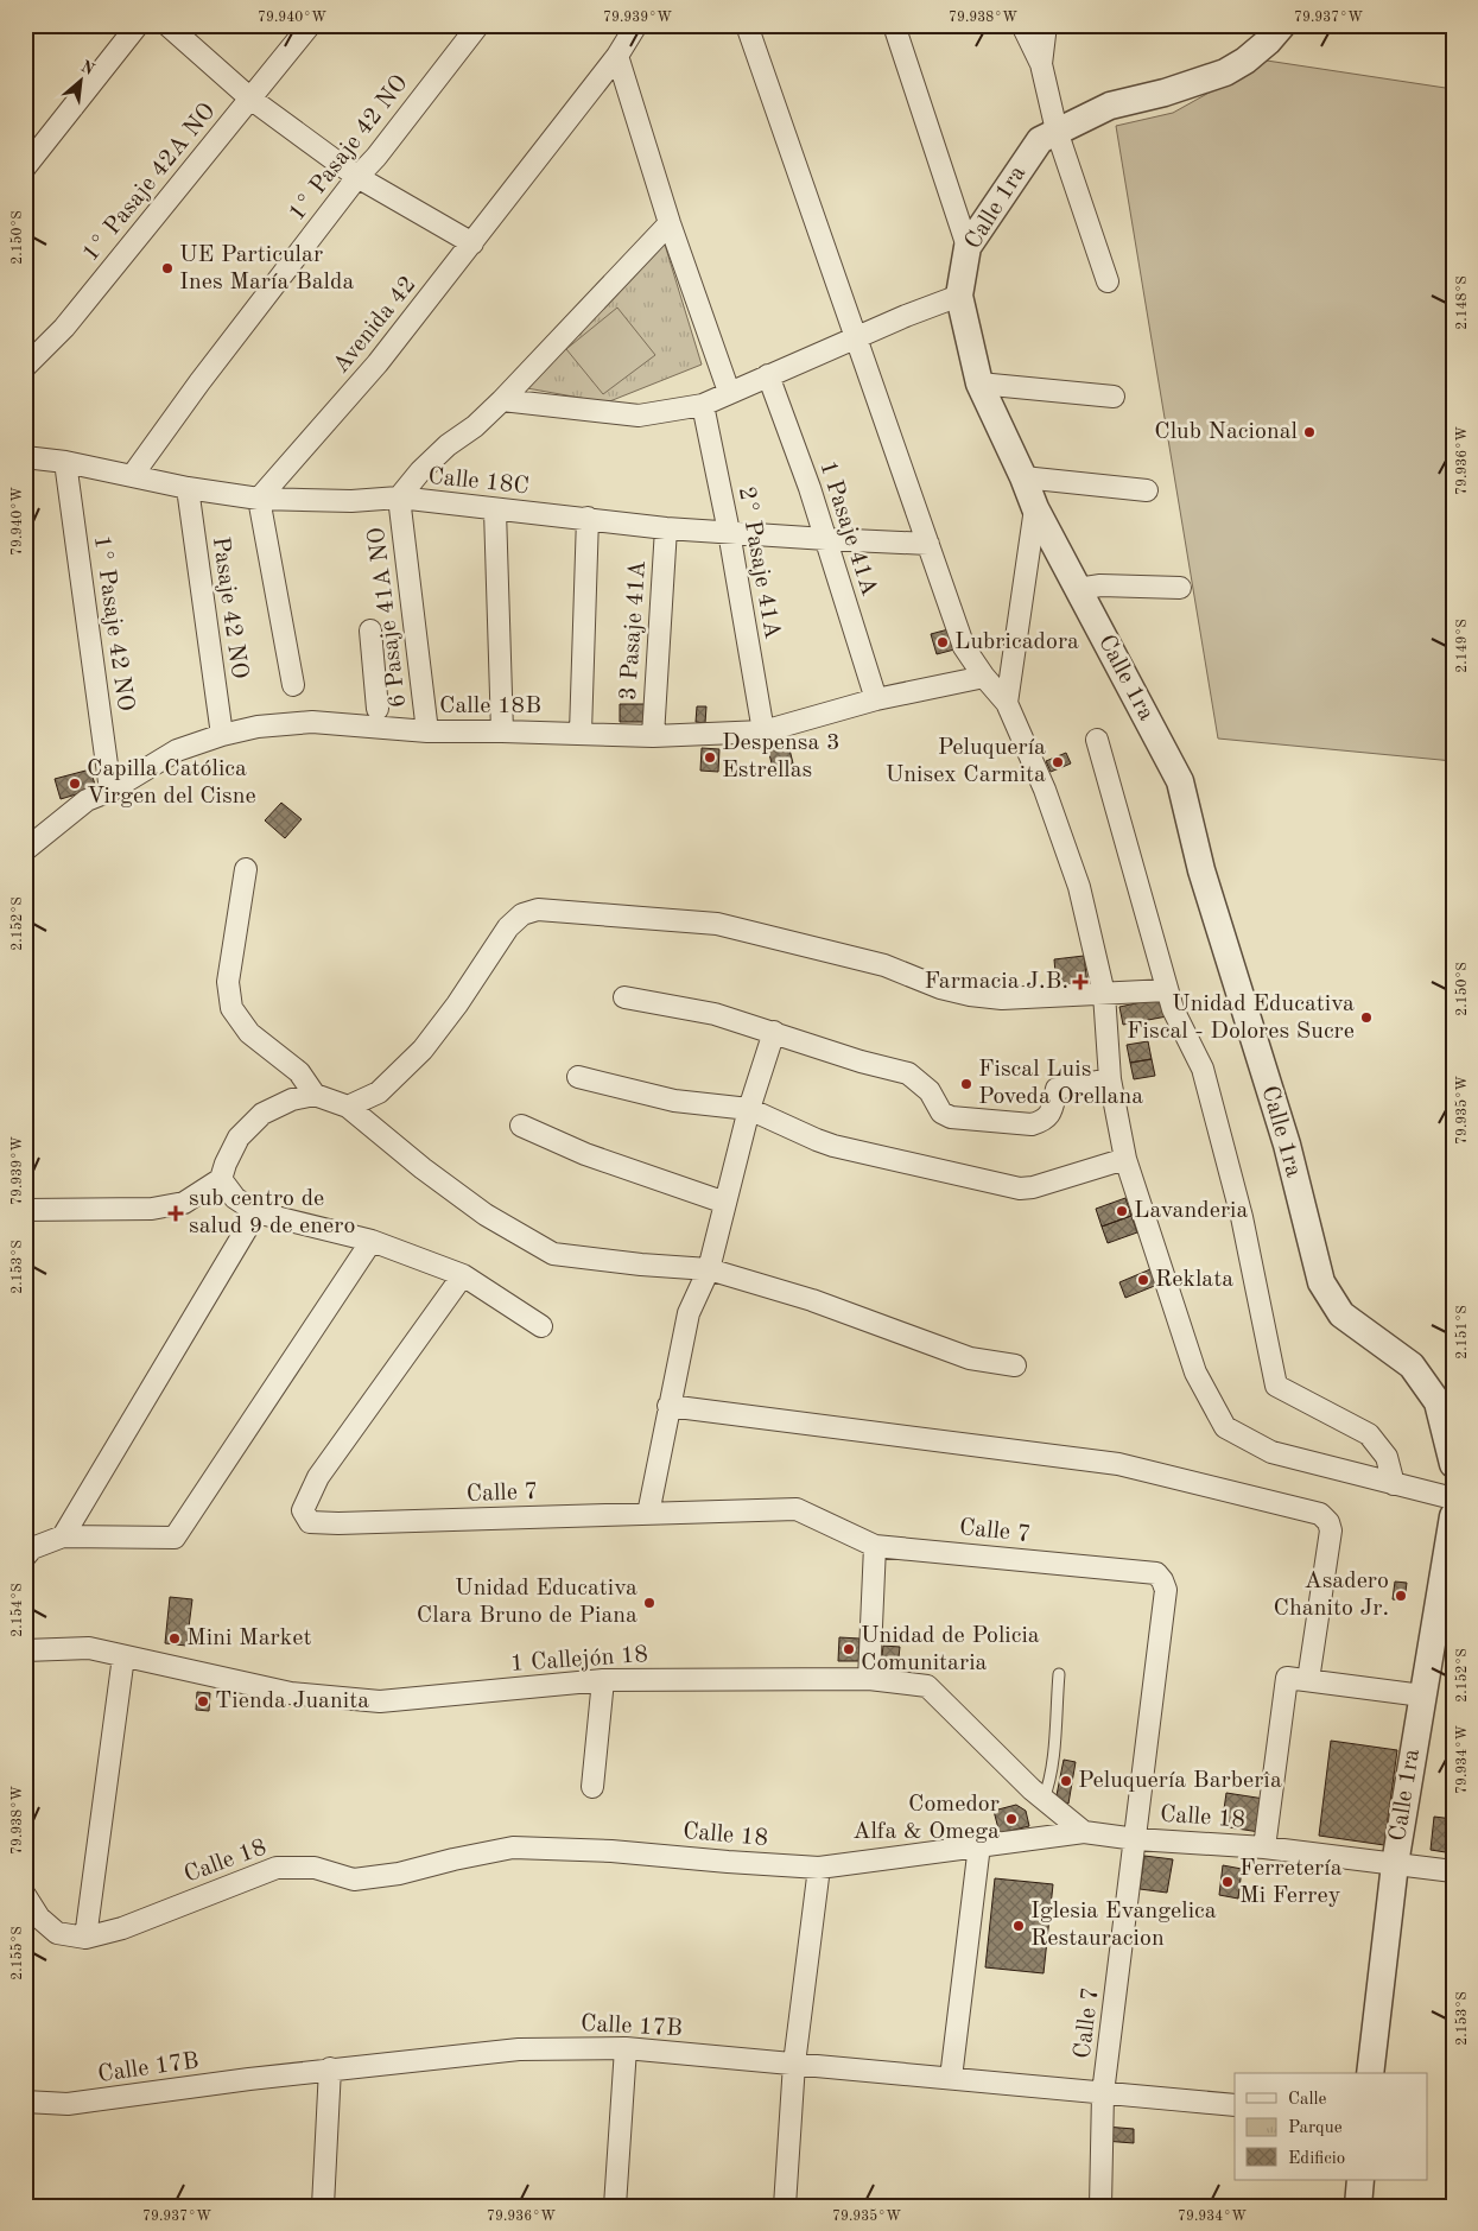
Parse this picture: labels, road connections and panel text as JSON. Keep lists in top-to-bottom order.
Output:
{
  "streets": {
    "street": [
      "1° Pasaje 42 NO",
      "1° Pasaje 42A NO",
      "Calle 1ra",
      "Avenida 42",
      "Calle 18C",
      "1 Pasaje 41A",
      "2° Pasaje 41A",
      "Pasaje 42 NO",
      "6 Pasaje 41A NO",
      "3 Pasaje 41A",
      "Calle 18B",
      "Calle 7",
      "1 Callejón 18",
      "Calle 18",
      "Calle 17B"
    ]
  },
  "crossings": [
    ["1° Pasaje 42 NO", "Calle 18C"],
    ["1° Pasaje 42 NO", "Calle 18B"],
    ["Calle 1ra", "Calle 18"],
    ["Avenida 42", "Calle 18C"],
    ["Calle 18C", "1 Pasaje 41A"],
    ["Calle 18C", "2° Pasaje 41A"],
    ["Calle 18C", "Pasaje 42 NO"],
    ["Calle 18C", "6 Pasaje 41A NO"],
    ["Calle 18C", "3 Pasaje 41A"],
    ["1 Pasaje 41A", "Calle 18B"],
    ["2° Pasaje 41A", "Calle 18B"],
    ["Pasaje 42 NO", "Calle 18B"],
    ["6 Pasaje 41A NO", "Calle 18B"],
    ["3 Pasaje 41A", "Calle 18B"],
    ["Calle 7", "Calle 18"],
    ["Calle 7", "Calle 17B"],
    ["1 Callejón 18", "Calle 18"]
  ],
  "places": {
    "other": [
      "UE Particular Ines María Balda",
      "Club Nacional",
      "Lubricadora",
      "Despensa 3 Estrellas",
      "Peluquería Unisex Carmita",
      "Capilla Católica Virgen del Cisne",
      "Unidad Educativa Fiscal - Dolores Sucre",
      "Fiscal Luis Poveda Orellana",
      "Lavanderia",
      "Reklata",
      "Asadero Chanito Jr.",
      "Unidad Educativa Clara Bruno de Piana",
      "Mini Market",
      "Unidad de Policia Comunitaria",
      "Tienda Juanita",
      "Peluquería Barberîa",
      "Comedor Alfa & Omega",
      "Ferretería Mi Ferrey",
      "Iglesia Evangelica Restauracion"
    ],
    "health": ["Farmacia J.B.", "sub centro de salud 9 de enero"]
  },
  "legend": ["Calle", "Parque", "Edificio"],
  "north": "top right",
  "coordinates": [
    "79.940°W",
    "79.939°W",
    "79.938°W",
    "79.937°W",
    "2.150°S",
    "2.148°S",
    "79.936°W",
    "2.149°S",
    "2.152°S",
    "79.935°W",
    "2.153°S",
    "2.151°S",
    "2.154°S",
    "79.934°W",
    "2.155°S"
  ]
}
